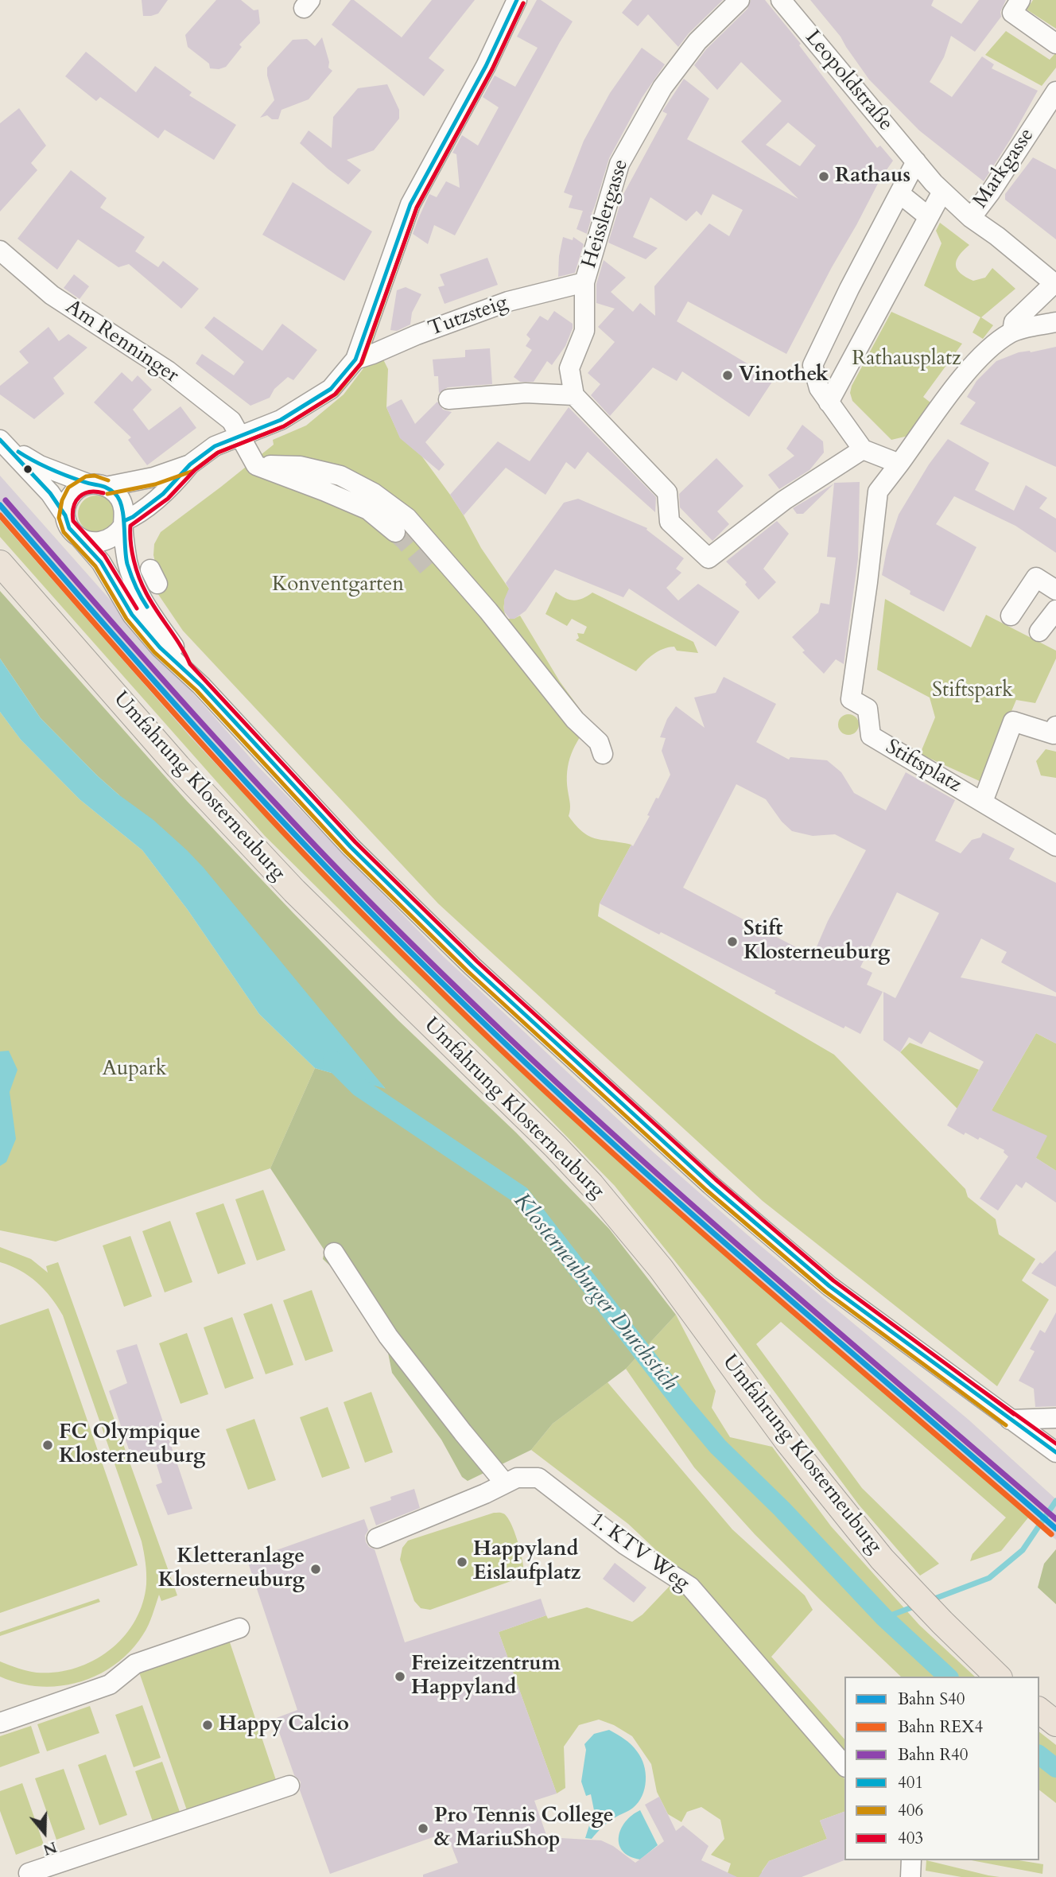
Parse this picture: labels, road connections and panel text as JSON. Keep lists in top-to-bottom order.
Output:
{
  "streets": {
    "main road": ["Umfahrung Klosterneuburg"],
    "street": [
      "Leopoldstraße",
      "Markgasse",
      "Heisslergasse",
      "Tutzsteig",
      "Am Renninger",
      "Stiftsplatz",
      "1. KTV Weg"
    ]
  },
  "crossings": [
    ["Heisslergasse", "Tutzsteig"]
  ],
  "water": ["Klosterneuburger Durchstich"],
  "parks": [
    "Rathausplatz",
    "Konventgarten",
    "Stiftspark",
    "Aupark"
  ],
  "places": [
    "Rathaus",
    "Vinothek",
    "Stift Klosterneuburg",
    "FC Olympique Klosterneuburg",
    "Happyland Eislaufplatz",
    "Kletteranlage Klosterneuburg",
    "Freizeitzentrum Happyland",
    "Happy Calcio",
    "Pro Tennis College & MariuShop"
  ],
  "lines": [
    "transit line 401",
    "transit line 406",
    "transit line 403",
    "rail line R40",
    "rail line S40",
    "rail line REX4"
  ],
  "legend": [
    "Bahn S40",
    "Bahn REX4",
    "Bahn R40",
    "401",
    "406",
    "403"
  ],
  "north": "bottom"
}
